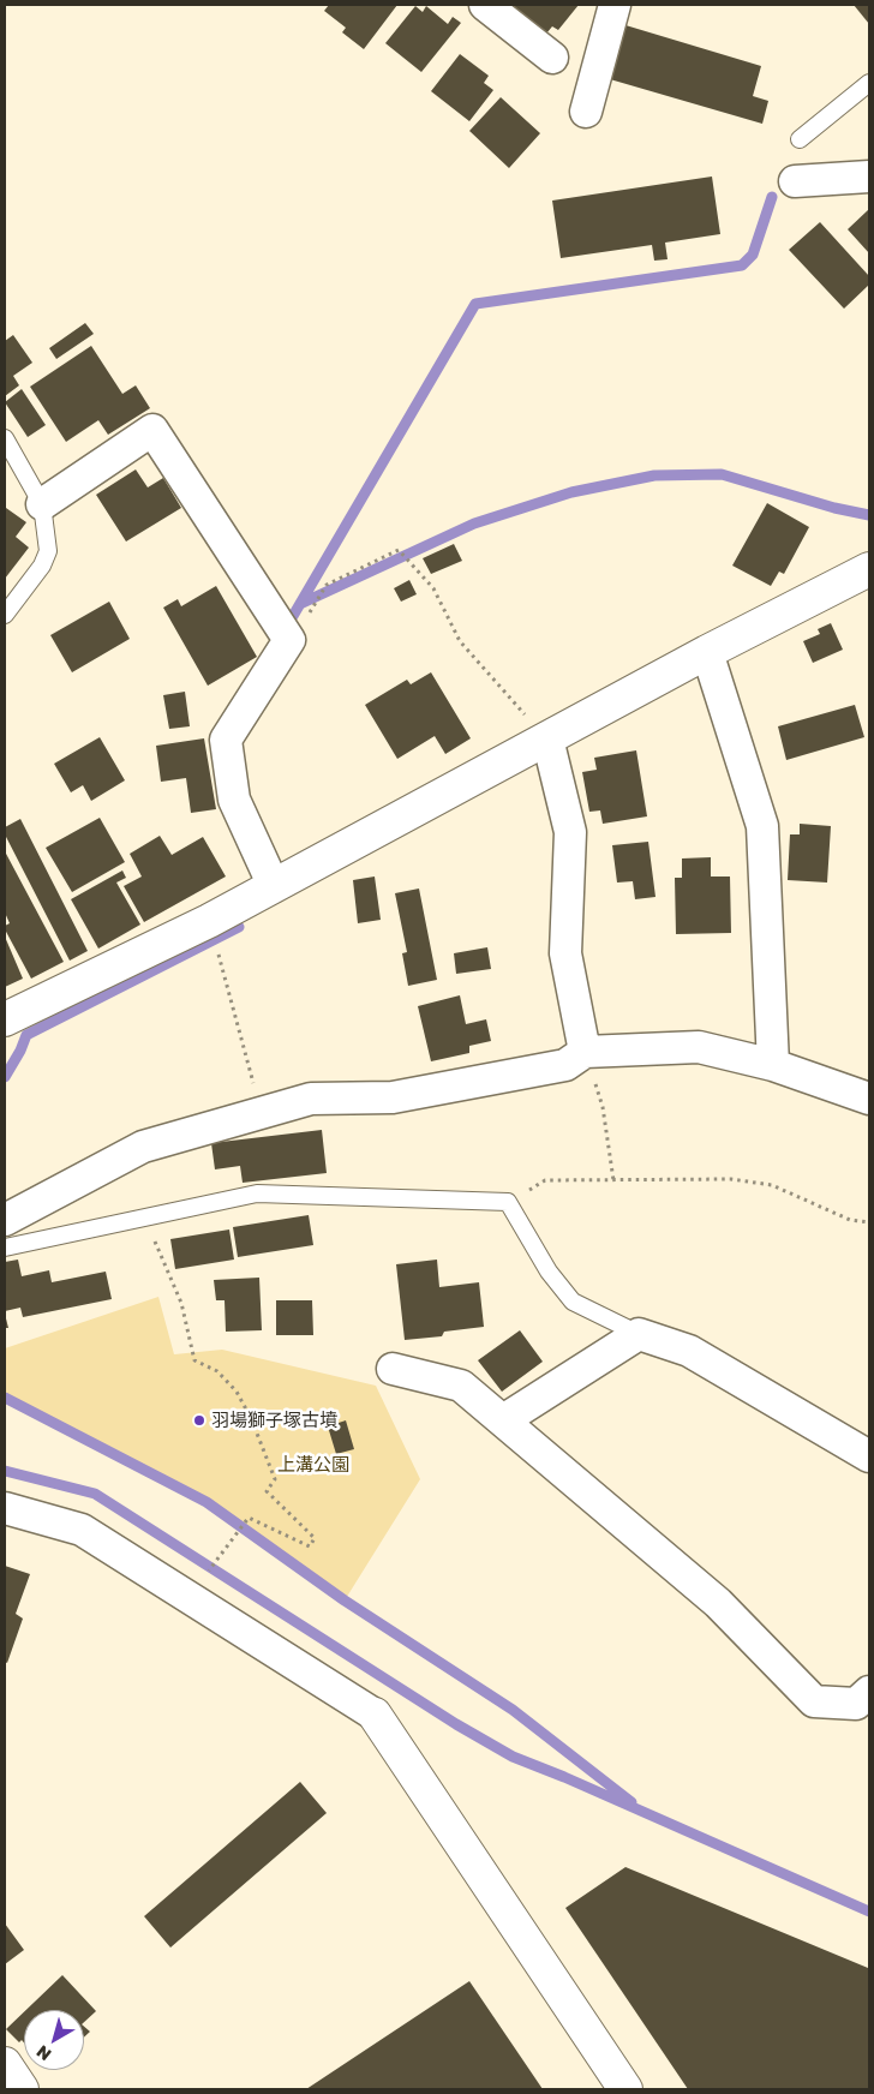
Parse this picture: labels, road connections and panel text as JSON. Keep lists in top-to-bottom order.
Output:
{
  "parks": ["上溝公園"],
  "places": ["羽場獅子塚古墳"],
  "north": "bottom left"
}
